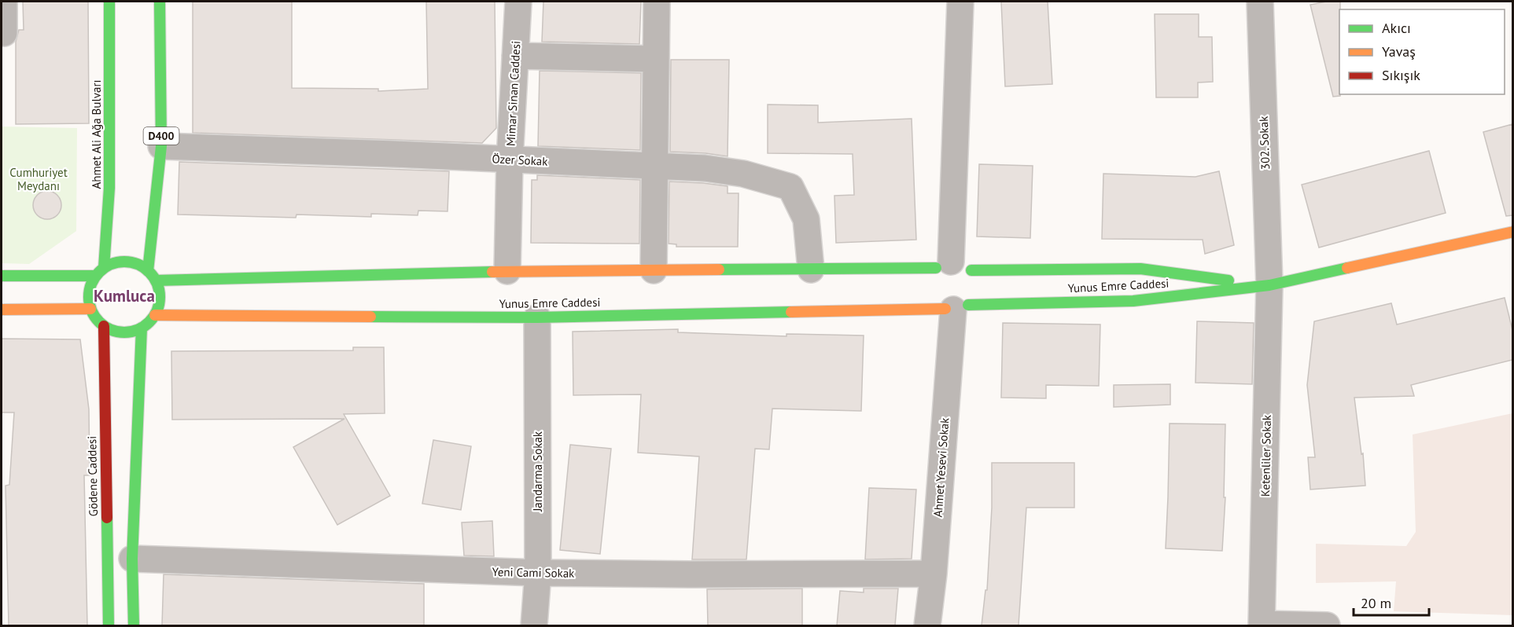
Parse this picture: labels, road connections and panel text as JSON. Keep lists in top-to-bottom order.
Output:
{
  "streets": {
    "main road": [
      "Ahmet Ali Ağa Bulvarı",
      "D400",
      "Yunus Emre Caddesi",
      "Gödene Caddesi"
    ],
    "street": [
      "Mimar Sinan Caddesi",
      "302. Sokak",
      "Özer Sokak",
      "Ketenliler Sokak",
      "Ahmet Yesevi Sokak",
      "Jandarma Sokak",
      "Yeni Cami Sokak"
    ]
  },
  "crossings": [
    ["Mimar Sinan Caddesi", "Özer Sokak"],
    ["Mimar Sinan Caddesi", "Yunus Emre Caddesi"],
    ["Ahmet Ali Ağa Bulvarı", "D400"],
    ["Ahmet Ali Ağa Bulvarı", "Yunus Emre Caddesi"],
    ["Ahmet Ali Ağa Bulvarı", "Gödene Caddesi"],
    ["D400", "Özer Sokak"],
    ["D400", "Yunus Emre Caddesi"],
    ["D400", "Gödene Caddesi"],
    ["302. Sokak", "Yunus Emre Caddesi"],
    ["302. Sokak", "Ketenliler Sokak"],
    ["Özer Sokak", "Yunus Emre Caddesi"],
    ["Yunus Emre Caddesi", "Ketenliler Sokak"],
    ["Yunus Emre Caddesi", "Ahmet Yesevi Sokak"],
    ["Yunus Emre Caddesi", "Jandarma Sokak"],
    ["Yunus Emre Caddesi", "Gödene Caddesi"],
    ["Ahmet Yesevi Sokak", "Yeni Cami Sokak"],
    ["Jandarma Sokak", "Yeni Cami Sokak"]
  ],
  "districts": ["Kumluca"],
  "parks": ["Cumhuriyet Meydanı"],
  "legend": ["Akıcı", "Yavaş", "Sıkışık"],
  "scale_bar": "20 m"
}
